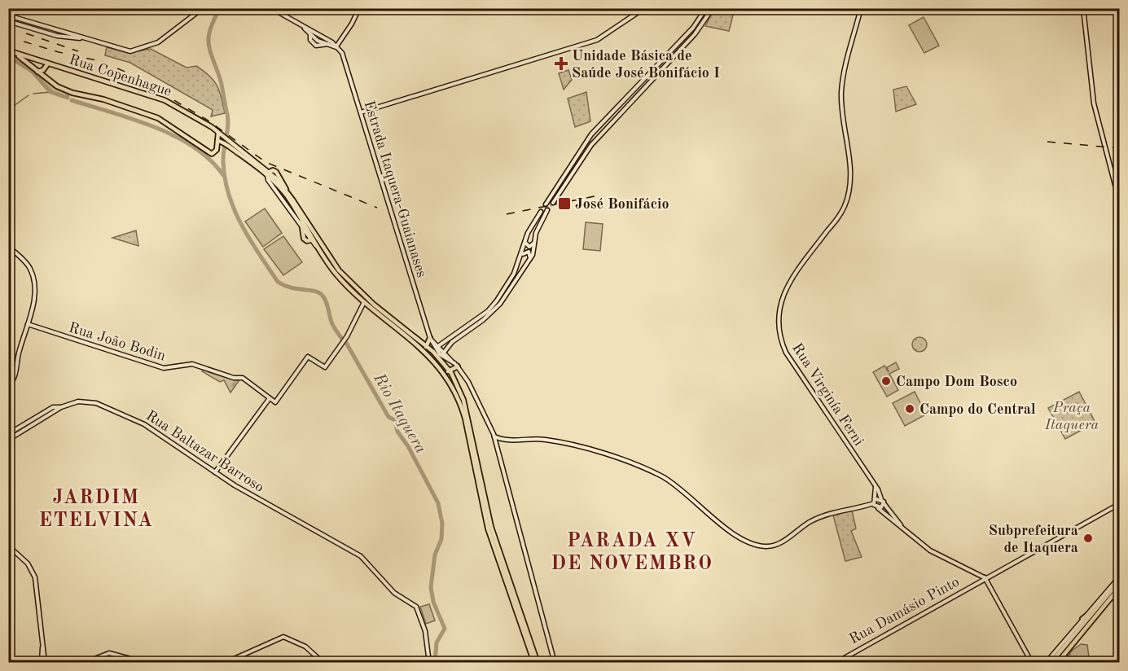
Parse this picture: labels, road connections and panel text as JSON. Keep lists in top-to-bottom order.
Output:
{
  "streets": {
    "main road": ["Rua Copenhague"],
    "street": [
      "Estrada Itaquera-Guaianases",
      "Rua João Bodin",
      "Rua Virginía Ferni",
      "Rua Baltazar Barroso",
      "Rua Damásio Pinto"
    ]
  },
  "districts": ["JARDIM ETELVINA", "PARADA XV DE NOVEMBRO"],
  "water": ["Rio Itaquera"],
  "parks": ["Praça Itaquera"],
  "places": {
    "health": ["Unidade Básica de Saúde José Bonifácio I"],
    "transit": ["José Bonifácio"],
    "other": ["Campo Dom Bosco", "Campo do Central", "Subprefeitura de Itaquera"]
  }
}
